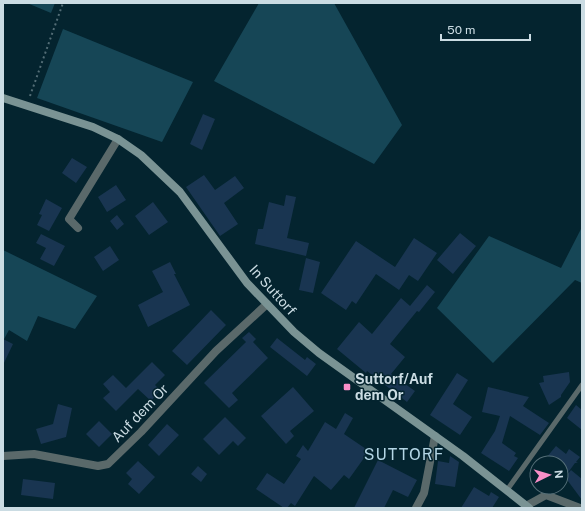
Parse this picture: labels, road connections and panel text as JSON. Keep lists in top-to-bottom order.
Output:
{
  "streets": {
    "main road": ["In Suttorf"],
    "street": ["Auf dem Or"]
  },
  "crossings": [
    ["In Suttorf", "Auf dem Or"]
  ],
  "districts": ["SUTTORF"],
  "places": {
    "transit": ["Suttorf/Auf dem Or"]
  },
  "scale_bar": "50 m",
  "north": "right"
}
